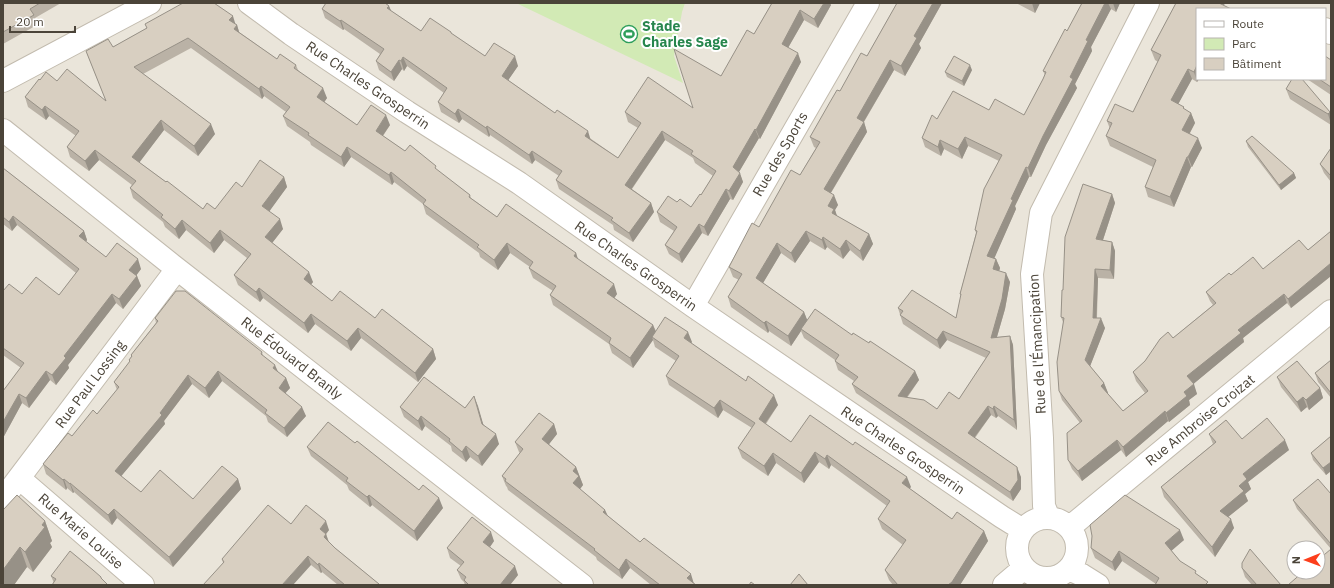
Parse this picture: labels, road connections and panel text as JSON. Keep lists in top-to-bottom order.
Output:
{
  "streets": {
    "street": [
      "Rue Charles Grosperrin",
      "Rue des Sports",
      "Rue de l'Émancipation",
      "Rue Édouard Branly",
      "Rue Paul Lossing",
      "Rue Ambroise Croizat",
      "Rue Marie Louise"
    ]
  },
  "crossings": [
    ["Rue Charles Grosperrin", "Rue des Sports"],
    ["Rue Charles Grosperrin", "Rue de l'Émancipation"],
    ["Rue Charles Grosperrin", "Rue Ambroise Croizat"],
    ["Rue de l'Émancipation", "Rue Ambroise Croizat"],
    ["Rue Édouard Branly", "Rue Paul Lossing"],
    ["Rue Paul Lossing", "Rue Marie Louise"]
  ],
  "places": {
    "sports": ["Stade Charles Sage"]
  },
  "legend": ["Route", "Parc", "Bâtiment"],
  "scale_bar": "20 m",
  "north": "left"
}
